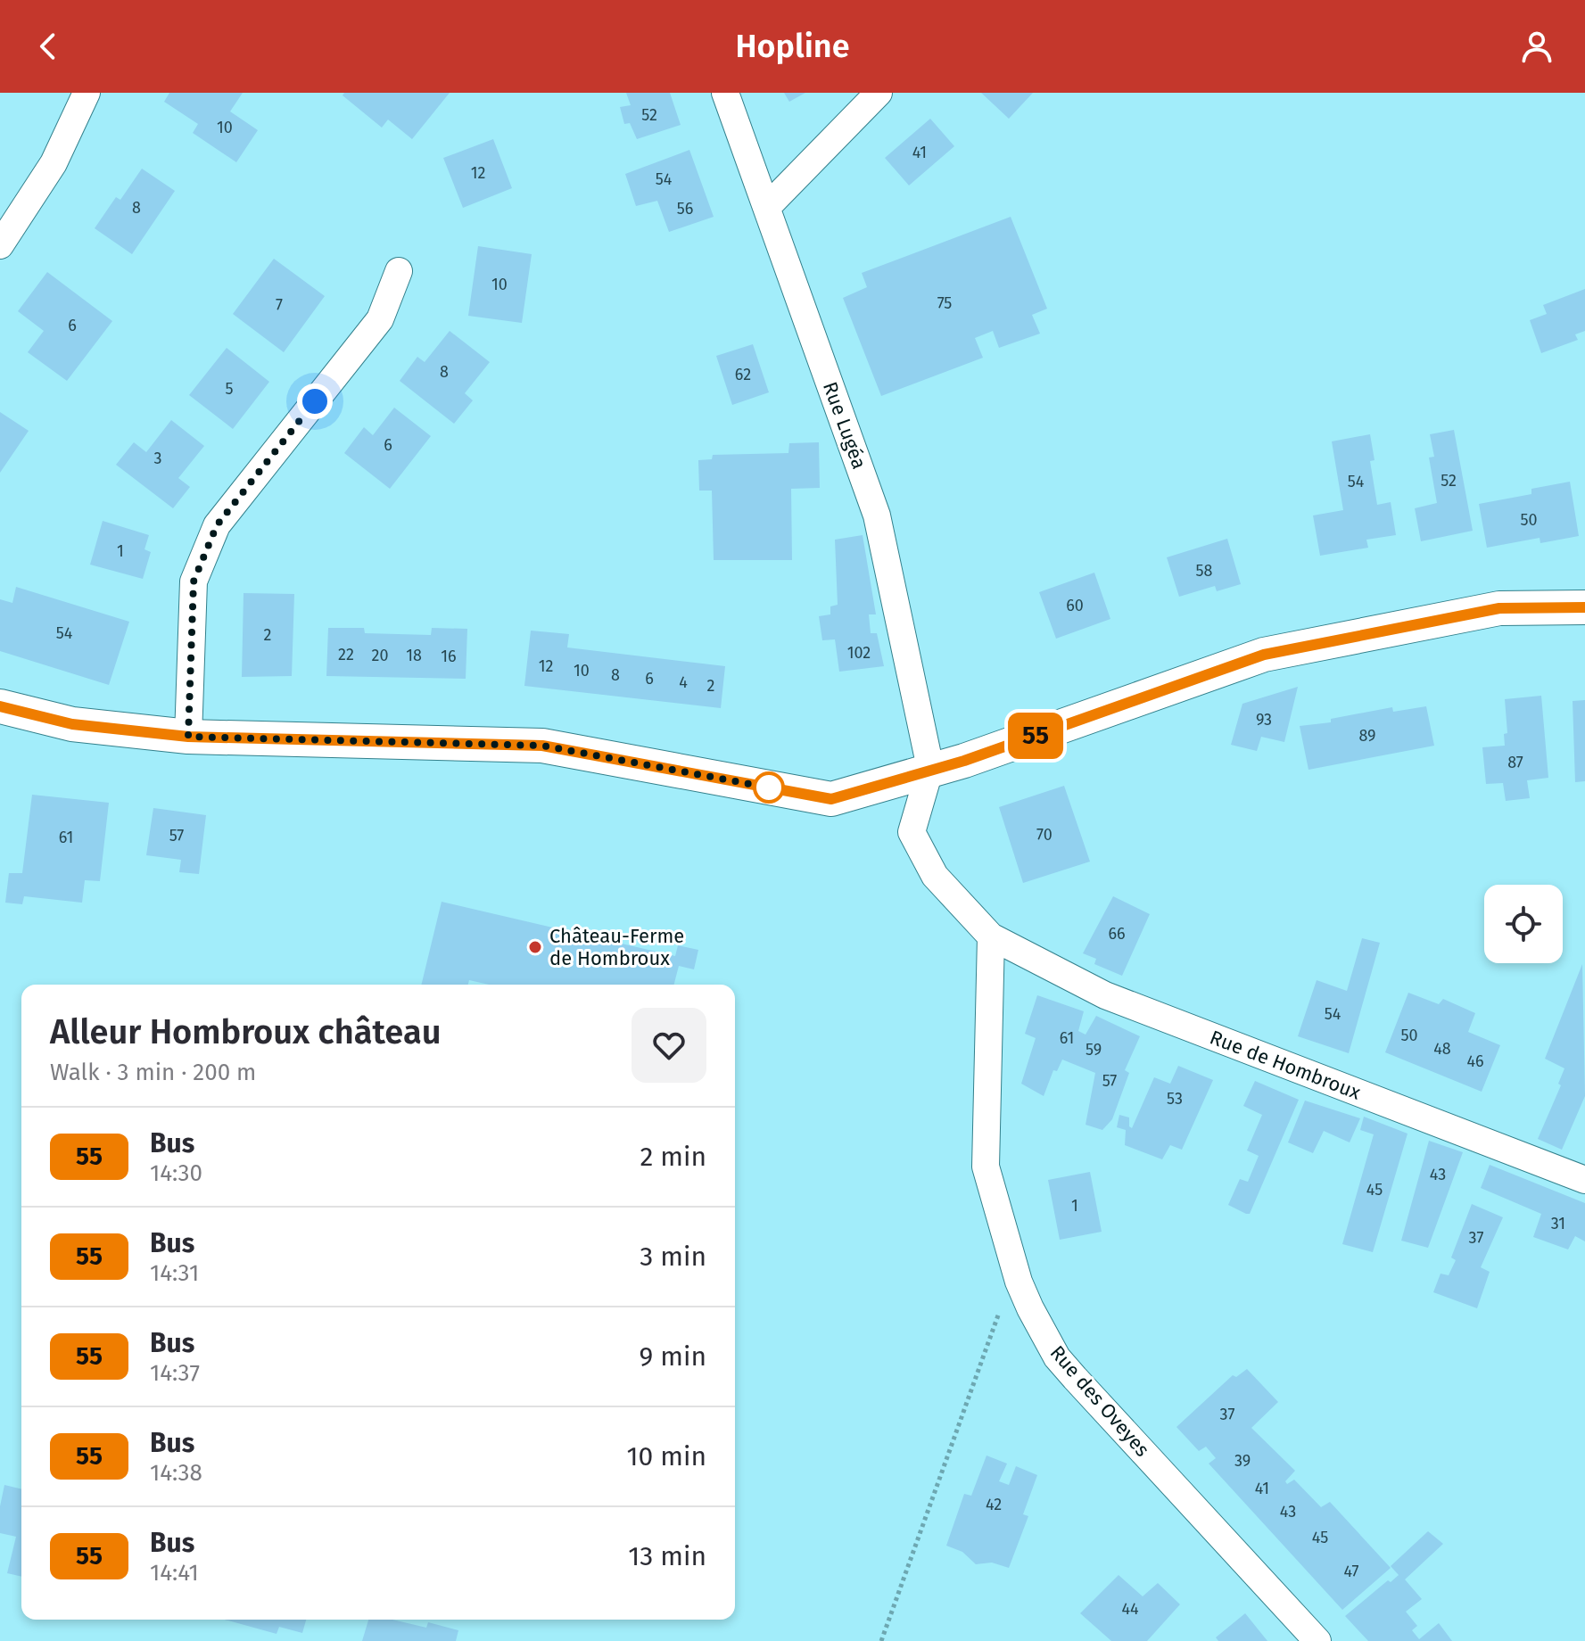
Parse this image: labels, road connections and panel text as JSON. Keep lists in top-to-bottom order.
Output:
{
  "streets": {
    "street": ["Rue Lugéa", "Rue de Hombroux", "Rue des Oveyes"]
  },
  "crossings": [
    ["Rue Lugéa", "Rue de Hombroux"],
    ["Rue de Hombroux", "Rue des Oveyes"]
  ],
  "places": ["Château-Ferme de Hombroux"],
  "lines": ["bus line 55"],
  "house_numbers": [
    "52",
    "10",
    "41",
    "12",
    "54",
    "8",
    "56",
    "10",
    "75",
    "7",
    "6",
    "8",
    "62",
    "5",
    "6",
    "3",
    "52",
    "54",
    "50",
    "1",
    "58",
    "60",
    "54",
    "2",
    "102",
    "22",
    "20",
    "18",
    "16",
    "12",
    "10",
    "8",
    "6",
    "4",
    "2",
    "93",
    "89",
    "87",
    "70",
    "57",
    "61",
    "66",
    "54",
    "50",
    "61",
    "48",
    "59",
    "46",
    "57",
    "53",
    "43",
    "45",
    "1",
    "31",
    "37",
    "37",
    "39",
    "41",
    "42",
    "43",
    "45",
    "47",
    "44"
  ],
  "page": {
    "header": "Hopline",
    "on_map": "55",
    "heading": ["Alleur Hombroux château", "Walk · 3 min · 200 m"],
    "list": [
      {
        "mark": "55",
        "name": "Bus",
        "note": "14:30",
        "value": "2 min"
      },
      {
        "mark": "55",
        "name": "Bus",
        "note": "14:31",
        "value": "3 min"
      },
      {
        "mark": "55",
        "name": "Bus",
        "note": "14:37",
        "value": "9 min"
      },
      {
        "mark": "55",
        "name": "Bus",
        "note": "14:38",
        "value": "10 min"
      },
      {
        "mark": "55",
        "name": "Bus",
        "note": "14:41",
        "value": "13 min"
      }
    ]
  }
}
